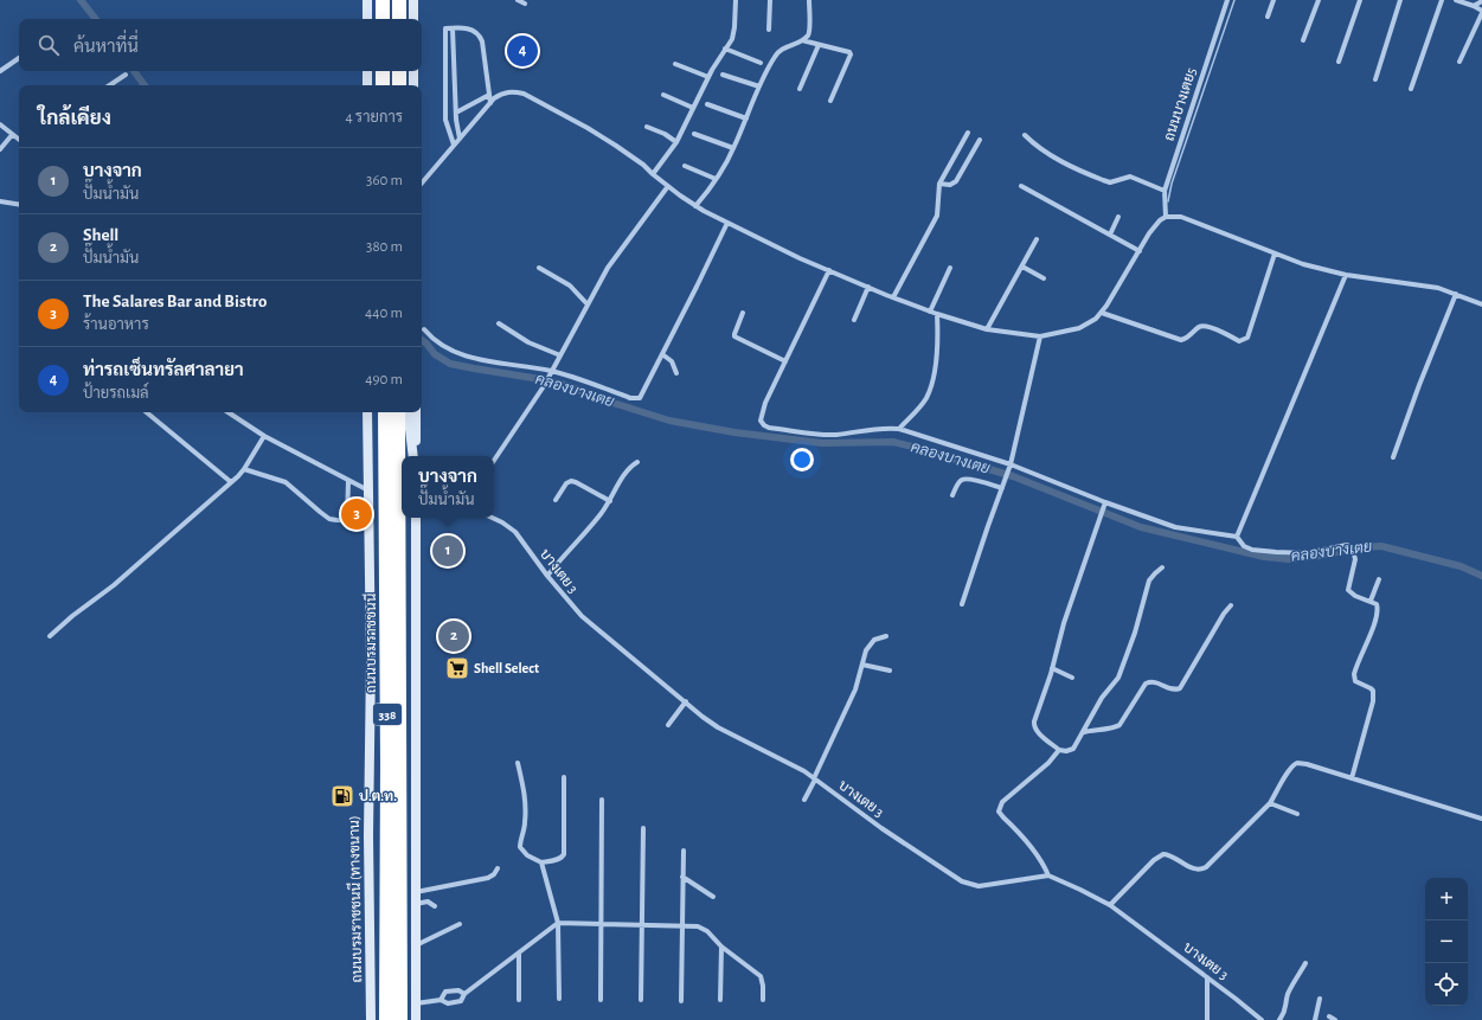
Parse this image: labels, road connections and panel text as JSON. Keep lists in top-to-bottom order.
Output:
{
  "streets": {
    "highway": ["ถนนบรมราชชนนี", "338"],
    "main road": ["ถนนบรมราชชนนี (ทางขนาน)"],
    "street": ["ถนนบางเตย5", "บางเตย 3"]
  },
  "water": ["คลองบางเตย"],
  "places": {
    "supermarket": ["Shell Select"],
    "fuel station": ["ป.ต.ท."]
  },
  "page": {
    "search": "ค้นหาที่นี่",
    "pins": [
      "4",
      "3",
      "1",
      "2"
    ],
    "heading": ["ใกล้เคียง", "4 รายการ"],
    "list": [
      {
        "mark": "1",
        "name": "บางจาก",
        "note": "ปั๊มน้ำมัน",
        "value": "360 m"
      },
      {
        "mark": "2",
        "name": "Shell",
        "note": "ปั๊มน้ำมัน",
        "value": "380 m"
      },
      {
        "mark": "3",
        "name": "The Salares Bar and Bistro",
        "note": "ร้านอาหาร",
        "value": "440 m"
      },
      {
        "mark": "4",
        "name": "ท่ารถเซ็นทรัลศาลายา",
        "note": "ป้ายรถเมล์",
        "value": "490 m"
      }
    ],
    "popup": ["บางจาก", "ปั๊มน้ำมัน"],
    "map_buttons": ["+", "−"]
  }
}
